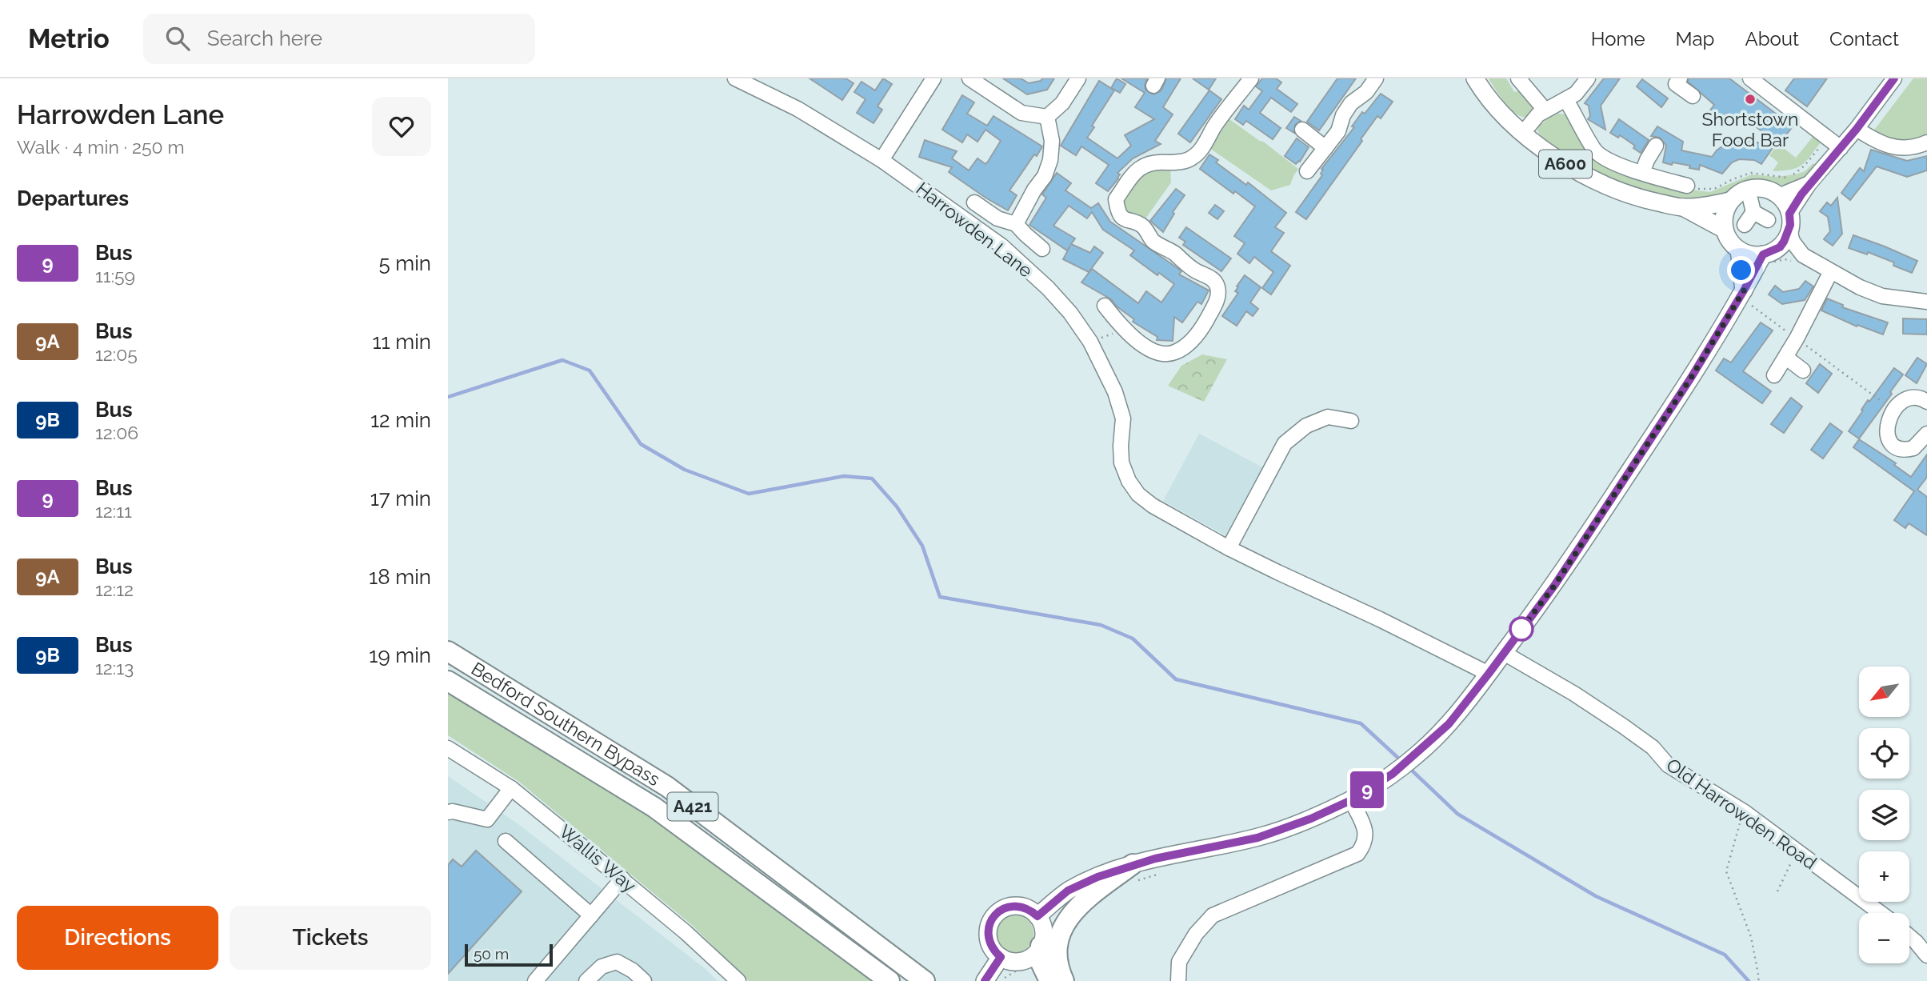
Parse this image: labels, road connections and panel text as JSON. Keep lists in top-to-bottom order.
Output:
{
  "streets": {
    "highway": ["Bedford Southern Bypass", "A421"],
    "main road": ["A600"],
    "street": ["Harrowden Lane", "Old Harrowden Road", "Wallis Way"]
  },
  "places": ["Shortstown Food Bar"],
  "lines": ["bus line 9"],
  "scale_bar": "50 m",
  "north": "bottom left",
  "page": {
    "header": "Metrio",
    "search": "Search here",
    "nav": [
      "Home",
      "Map",
      "About",
      "Contact"
    ],
    "heading": [
      ["Harrowden Lane", "Walk · 4 min · 250 m"],
      "Departures"
    ],
    "on_map": "9",
    "list": [
      {
        "mark": "9",
        "name": "Bus",
        "note": "11:59",
        "value": "5 min"
      },
      {
        "mark": "9A",
        "name": "Bus",
        "note": "12:05",
        "value": "11 min"
      },
      {
        "mark": "9B",
        "name": "Bus",
        "note": "12:06",
        "value": "12 min"
      },
      {
        "mark": "9",
        "name": "Bus",
        "note": "12:11",
        "value": "17 min"
      },
      {
        "mark": "9A",
        "name": "Bus",
        "note": "12:12",
        "value": "18 min"
      },
      {
        "mark": "9B",
        "name": "Bus",
        "note": "12:13",
        "value": "19 min"
      }
    ],
    "map_buttons": ["+", "−"],
    "buttons": ["Directions", "Tickets"],
    "scale": "50 m"
  }
}
